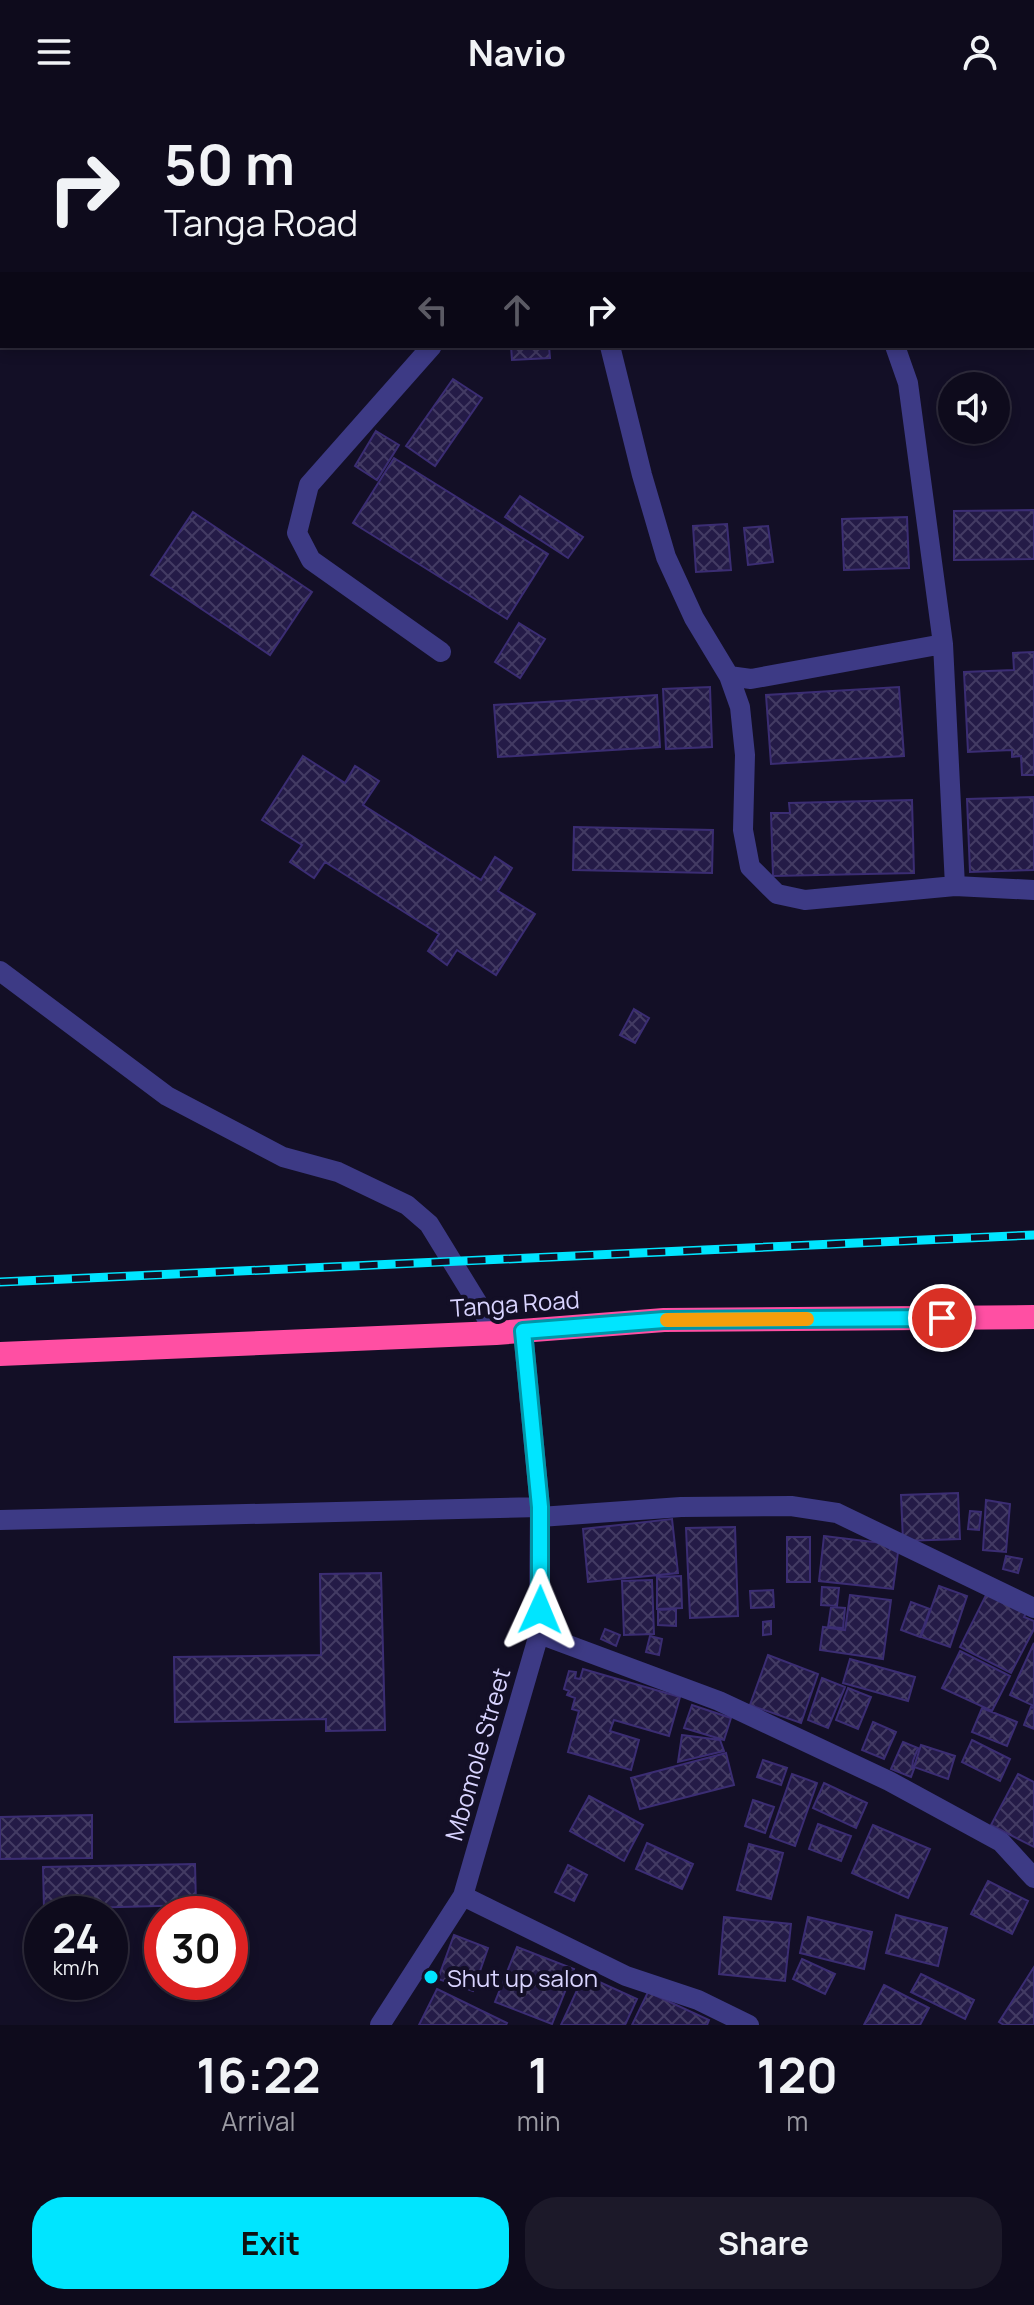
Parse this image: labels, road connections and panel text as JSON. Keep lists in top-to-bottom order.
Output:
{
  "streets": {
    "highway": ["Tanga Road"],
    "street": ["Mbomole Street"]
  },
  "crossings": [
    ["Tanga Road", "Mbomole Street"]
  ],
  "places": ["Shut up salon"],
  "page": {
    "header": "Navio",
    "turn": ["50 m", "Tanga Road"],
    "speed": "24 km/h",
    "limit": "30",
    "eta": [
      "16:22",
      "Arrival",
      "1",
      "min",
      "120",
      "m"
    ],
    "buttons": ["Exit", "Share"]
  }
}
